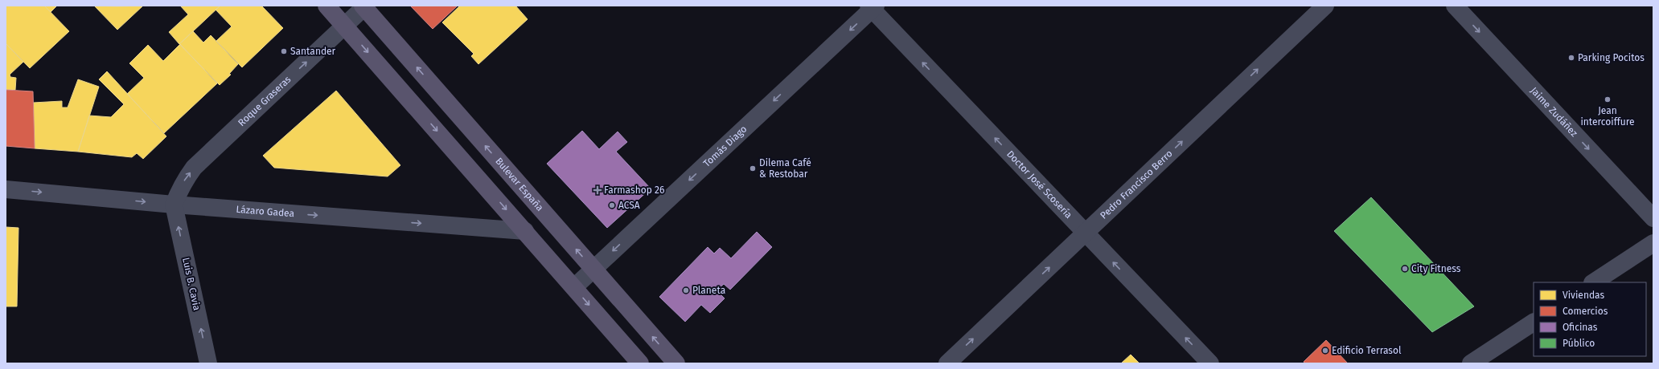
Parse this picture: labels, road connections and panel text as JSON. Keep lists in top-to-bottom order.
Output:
{
  "streets": {
    "main road": ["Bulevar España"],
    "street": [
      "Roque Graseras",
      "Jaime Zudáñez",
      "Tomás Diago",
      "Doctor José Scosería",
      "Pedro Francisco Berro",
      "Lázaro Gadea",
      "Luis B. Cavia"
    ]
  },
  "crossings": [
    ["Roque Graseras", "Bulevar España"],
    ["Roque Graseras", "Lázaro Gadea"],
    ["Roque Graseras", "Luis B. Cavia"],
    ["Tomás Diago", "Bulevar España"],
    ["Tomás Diago", "Doctor José Scosería"],
    ["Doctor José Scosería", "Pedro Francisco Berro"],
    ["Lázaro Gadea", "Luis B. Cavia"]
  ],
  "one_way": [
    "Roque Graseras",
    "Jaime Zudáñez",
    "Tomás Diago",
    "Doctor José Scosería",
    "Pedro Francisco Berro",
    "Lázaro Gadea",
    "Luis B. Cavia"
  ],
  "places": {
    "other": [
      "Santander",
      "Parking Pocitos",
      "Jean intercoiffure",
      "Dilema Café & Restobar",
      "ACSA",
      "City Fitness",
      "Planeta",
      "Edificio Terrasol"
    ],
    "health": ["Farmashop 26"]
  },
  "legend": [
    "Viviendas",
    "Comercios",
    "Oficinas",
    "Público"
  ]
}
